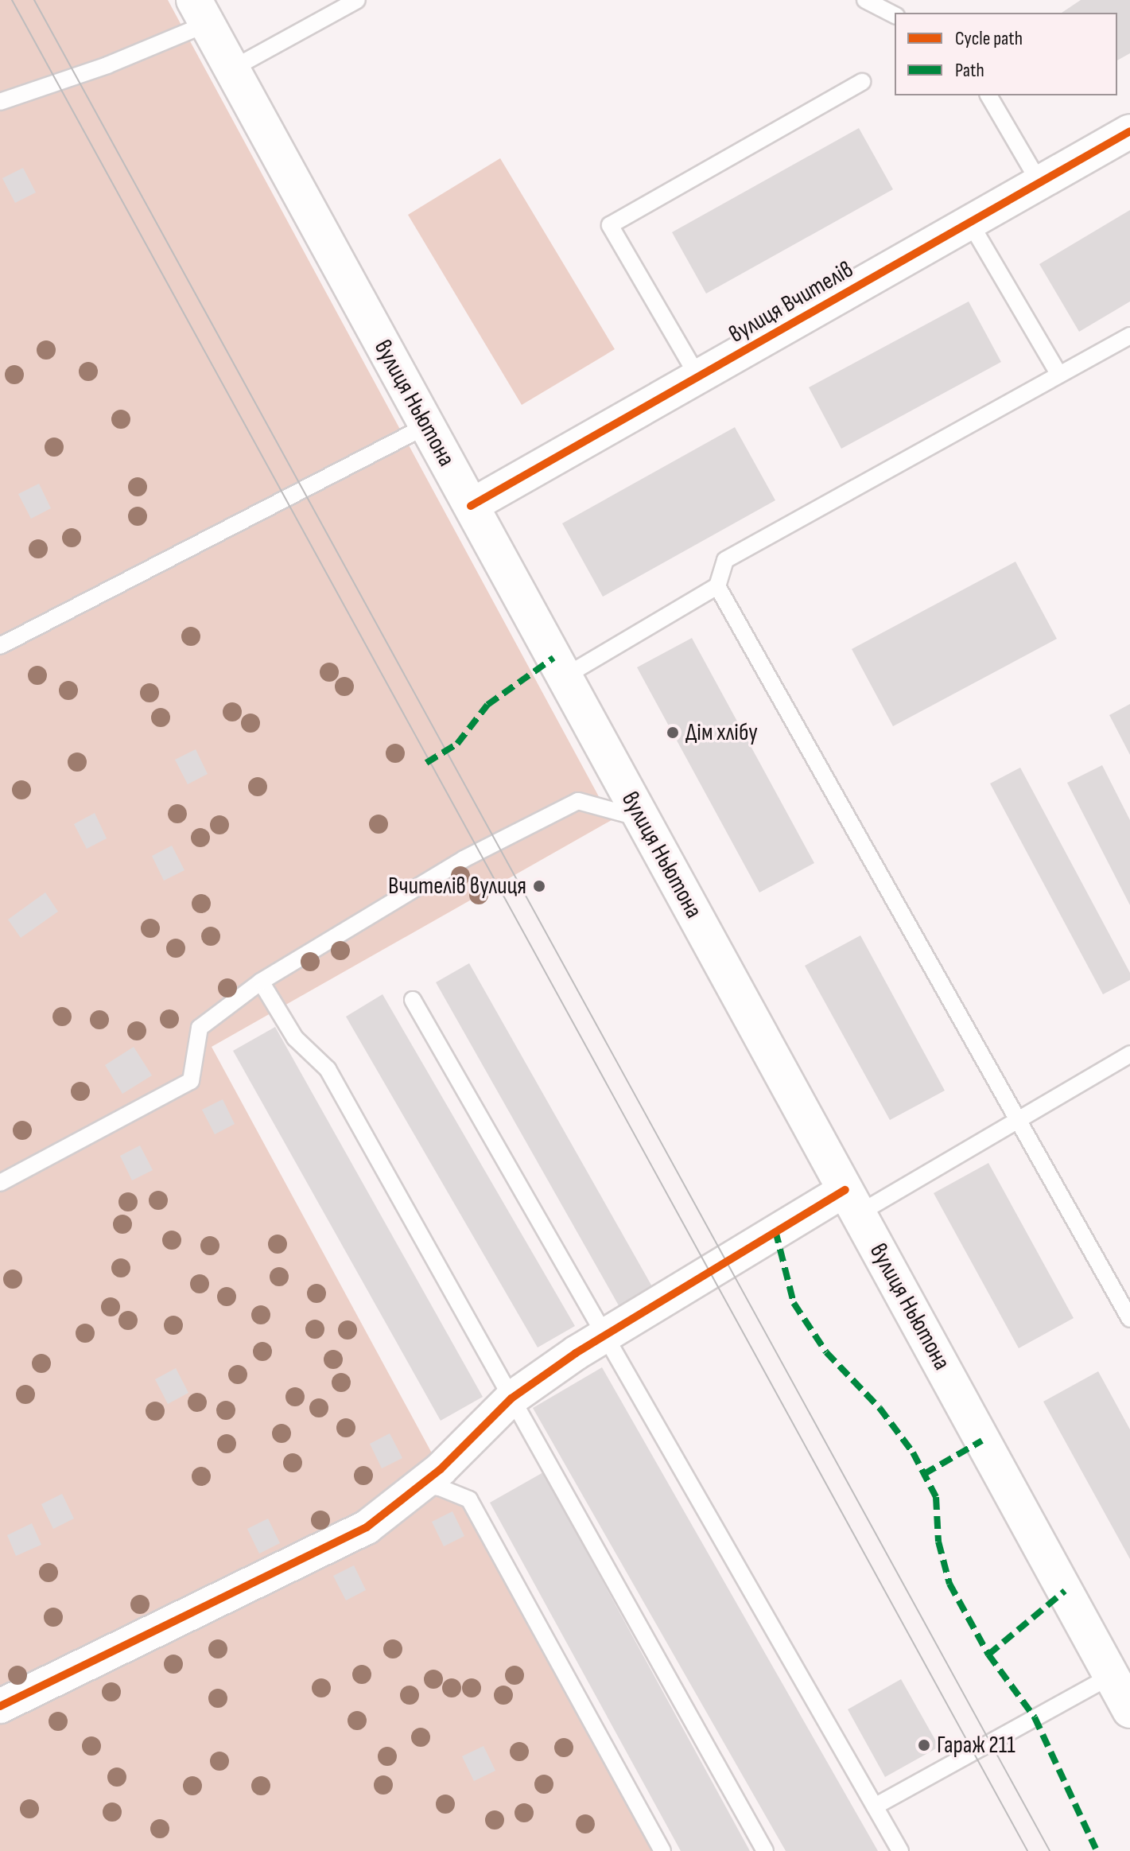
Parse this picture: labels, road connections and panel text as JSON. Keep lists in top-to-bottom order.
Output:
{
  "streets": {
    "main road": ["вулиця Ньютона"],
    "street": ["вулиця Вчителів"]
  },
  "crossings": [
    ["вулиця Вчителів", "вулиця Ньютона"]
  ],
  "places": ["Дім хлібу", "Вчителів вулиця", "Гараж 211"],
  "legend": ["Cycle path", "Path"]
}
